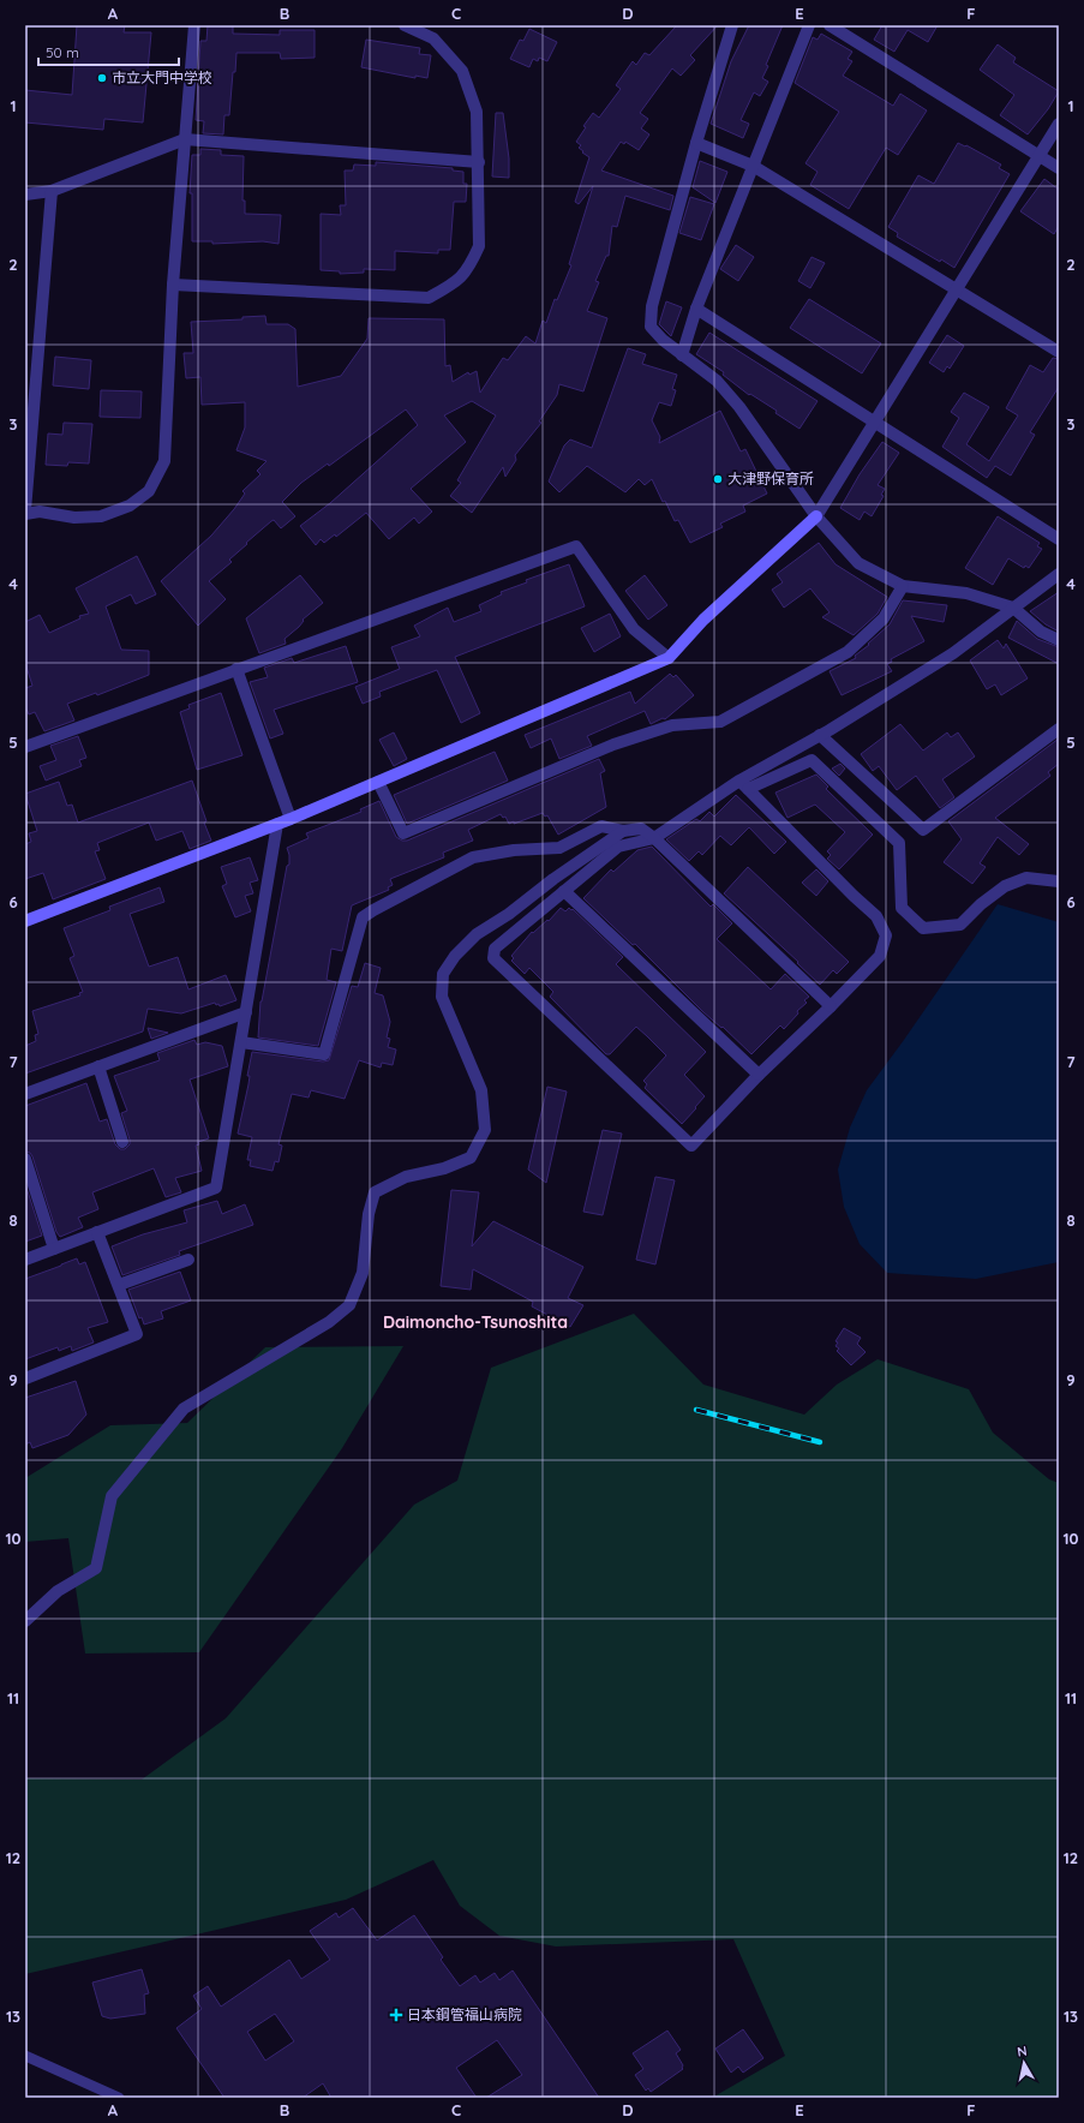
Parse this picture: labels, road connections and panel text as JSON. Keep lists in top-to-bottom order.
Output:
{
  "districts": ["Daimoncho-Tsunoshita"],
  "places": {
    "other": ["市立大門中学校", "大津野保育所"],
    "health": ["日本鋼管福山病院"]
  },
  "scale_bar": "50 m",
  "north": "top",
  "grid": {
    "columns": [
      "A",
      "B",
      "C",
      "D",
      "E",
      "F"
    ],
    "rows": [
      "1",
      "2",
      "3",
      "4",
      "5",
      "6",
      "7",
      "8",
      "9",
      "10",
      "11",
      "12",
      "13"
    ]
  }
}
